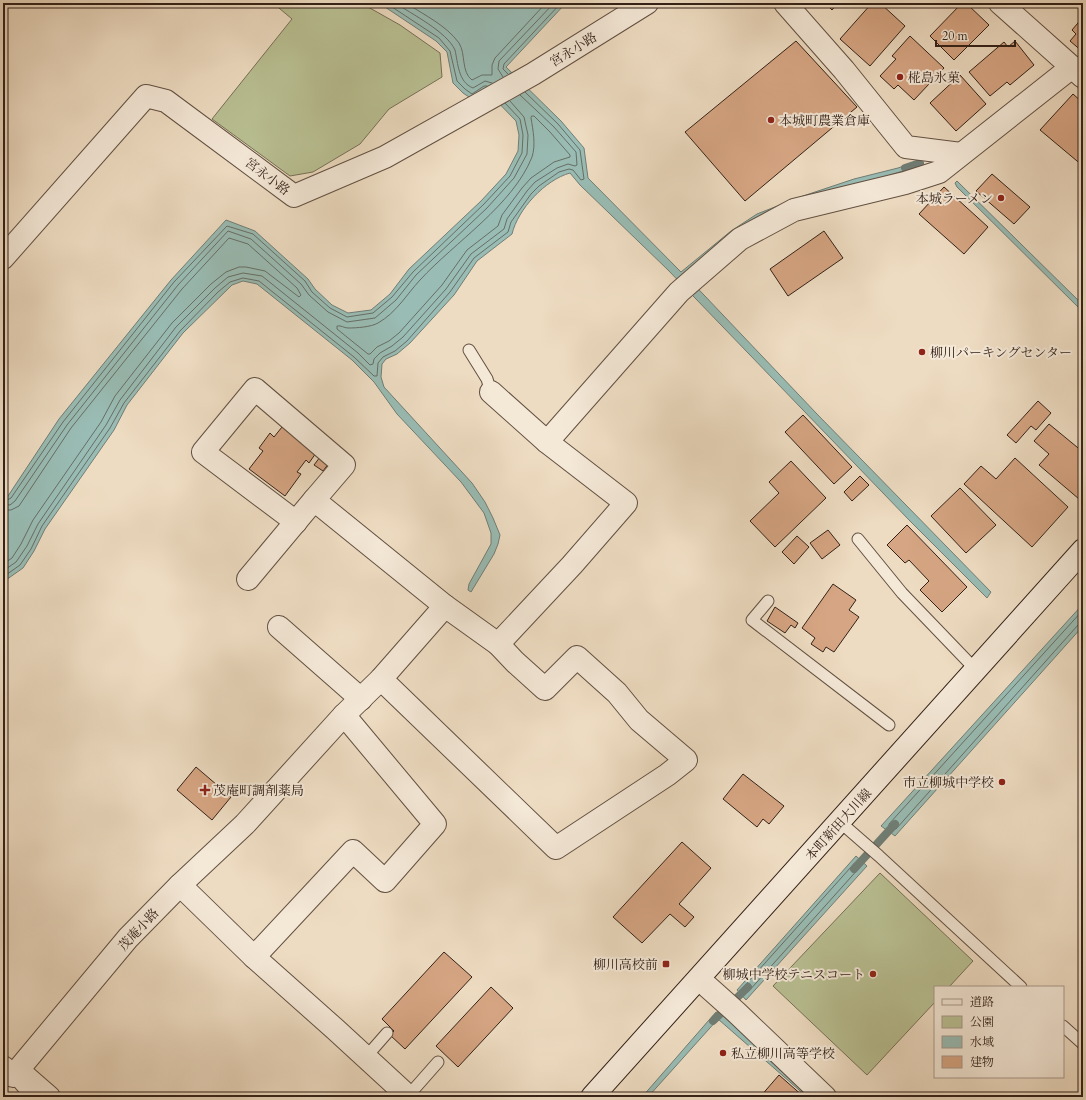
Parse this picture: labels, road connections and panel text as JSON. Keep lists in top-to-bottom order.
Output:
{
  "streets": {
    "street": ["宮永小路", "本町新田大川線", "茂庵小路"]
  },
  "places": {
    "other": [
      "椛島氷菓",
      "本城町農業倉庫",
      "本城ラーメン",
      "柳川パーキングセンター",
      "市立柳城中学校",
      "柳城中学校テニスコート",
      "私立柳川高等学校"
    ],
    "health": ["茂庵町調剤薬局"],
    "transit": ["柳川高校前"]
  },
  "legend": [
    "道路",
    "公園",
    "水域",
    "建物"
  ],
  "scale_bar": "20 m"
}
